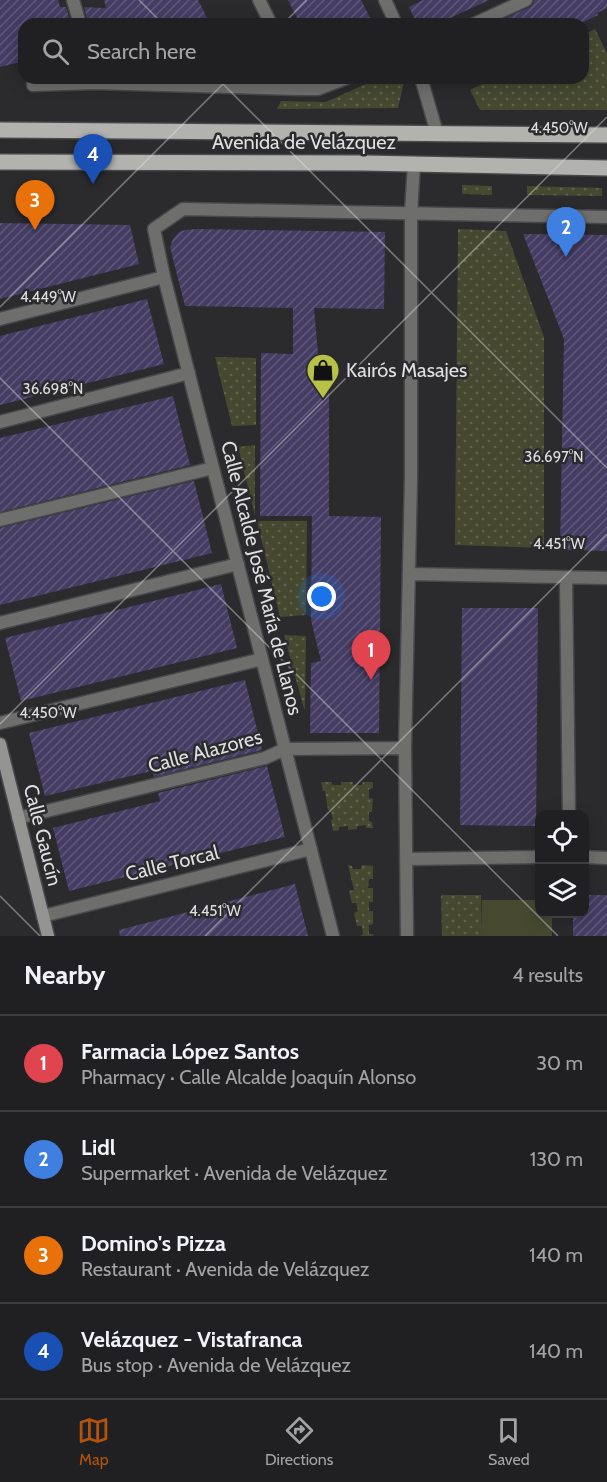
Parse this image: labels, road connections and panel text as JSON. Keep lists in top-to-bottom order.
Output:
{
  "streets": {
    "main road": ["Avenida de Velázquez", "Calle Gaucín"],
    "street": ["Calle Alcalde José María de Llanos", "Calle Alazores", "Calle Torcal"]
  },
  "crossings": [
    ["Calle Alcalde José María de Llanos", "Calle Alazores"],
    ["Calle Alcalde José María de Llanos", "Calle Torcal"],
    ["Calle Alazores", "Calle Gaucín"],
    ["Calle Gaucín", "Calle Torcal"]
  ],
  "places": {
    "shop": ["Kairós Masajes"]
  },
  "page": {
    "search": "Search here",
    "pins": [
      "4",
      "3",
      "2",
      "1"
    ],
    "heading": ["Nearby", "4 results"],
    "list": [
      {
        "mark": "1",
        "name": "Farmacia López Santos",
        "note": "Pharmacy · Calle Alcalde Joaquín Alonso",
        "value": "30 m"
      },
      {
        "mark": "2",
        "name": "Lidl",
        "note": "Supermarket · Avenida de Velázquez",
        "value": "130 m"
      },
      {
        "mark": "3",
        "name": "Domino's Pizza",
        "note": "Restaurant · Avenida de Velázquez",
        "value": "140 m"
      },
      {
        "mark": "4",
        "name": "Velázquez - Vistafranca",
        "note": "Bus stop · Avenida de Velázquez",
        "value": "140 m"
      }
    ],
    "nav": ["Map", "Directions", "Saved"]
  },
  "coordinates": [
    "4.450°W",
    "4.449°W",
    "36.698°N",
    "36.697°N",
    "4.451°W"
  ]
}
